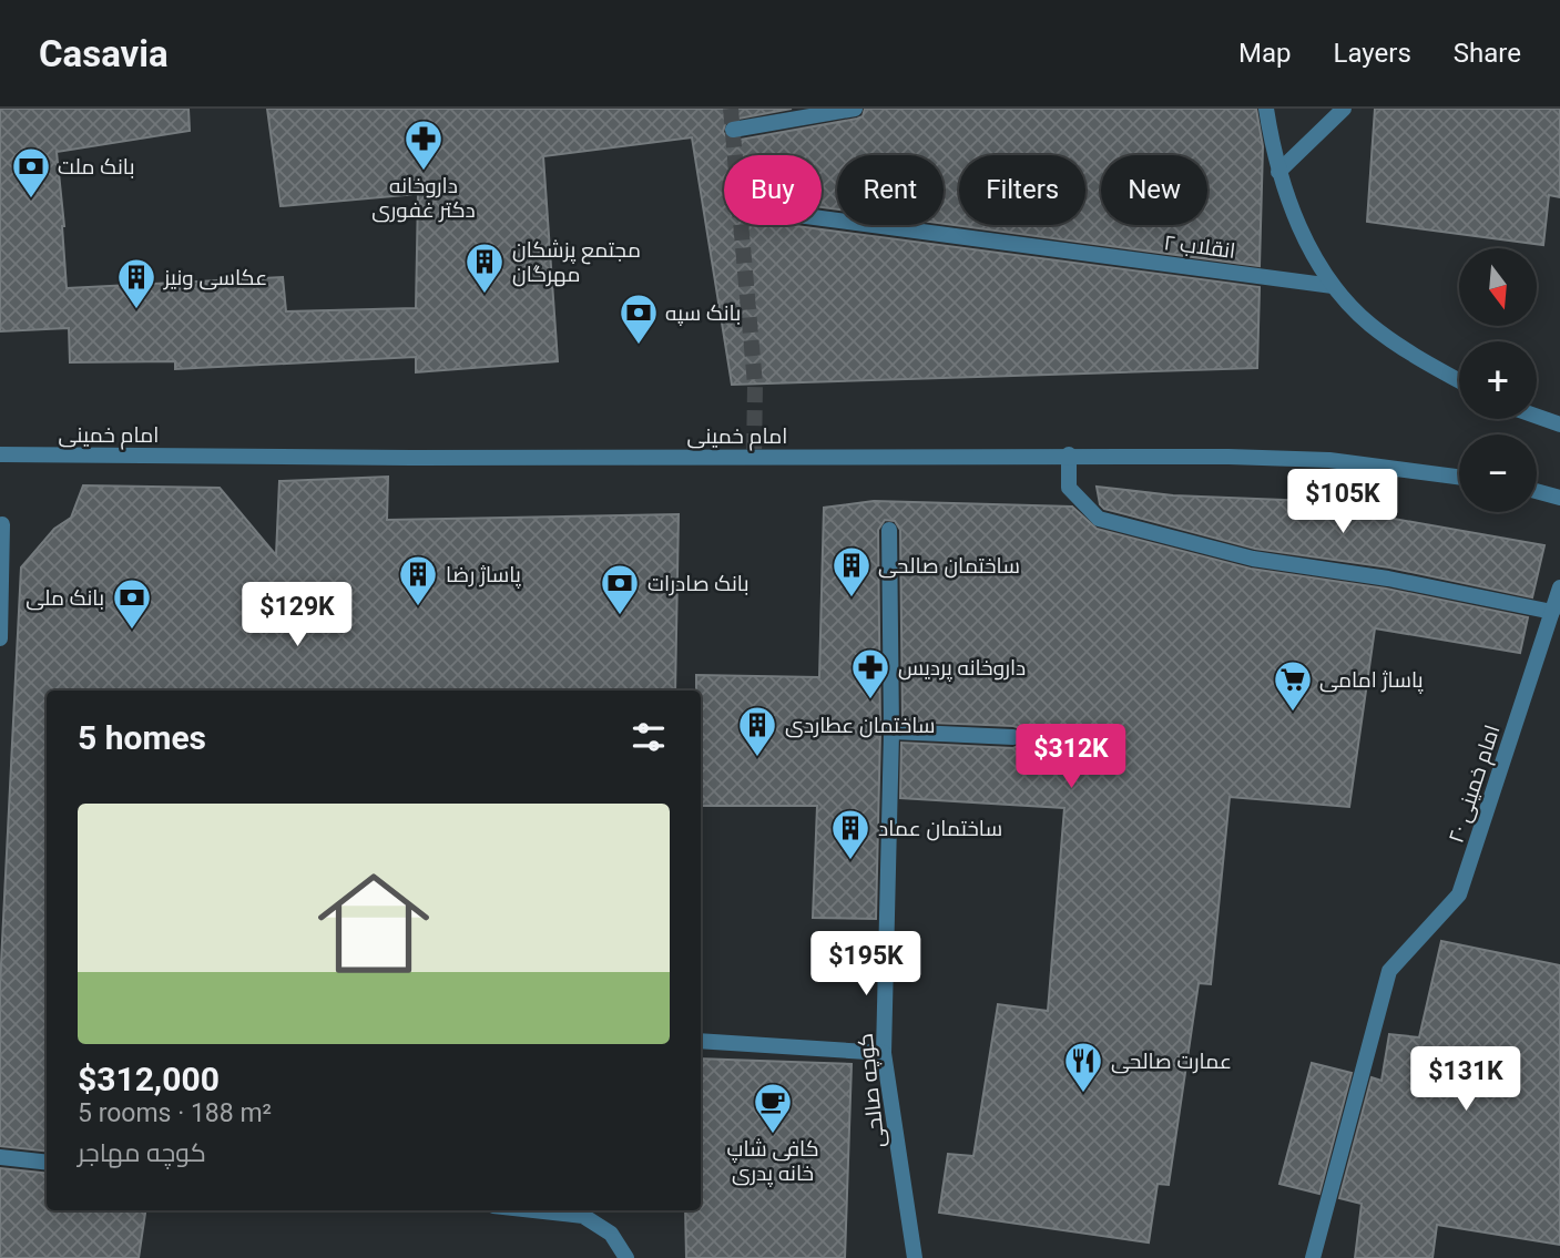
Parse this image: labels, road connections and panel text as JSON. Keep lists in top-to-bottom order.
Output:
{
  "streets": {
    "street": [
      "انقلاب ۲",
      "امام خمینی",
      "امام خمینی ۲۰",
      "کوچه صالحی"
    ]
  },
  "places": {
    "pharmacy": ["داروخانه دکتر غفوری", "داروخانه پردیس"],
    "bank": [
      "بانک ملت",
      "بانک سپه",
      "بانک صادرات",
      "بانک ملی"
    ],
    "building": [
      "مجتمع پزشكان مهرگان",
      "عکاسی ونیز",
      "ساختمان صالحی",
      "پاساژ رضا",
      "ساختمان عطاردی",
      "ساختمان عماد"
    ],
    "supermarket": ["پاساژ امامی"],
    "restaurant": ["عمارت صالحی"],
    "cafe": ["کافی شاپ خانه پدری"]
  },
  "north": "bottom",
  "page": {
    "header": "Casavia",
    "nav": ["Map", "Layers", "Share"],
    "chip": [
      "Buy",
      "Rent",
      "Filters",
      "New"
    ],
    "map_buttons": ["+", "−"],
    "price": [
      "$105K",
      "$129K",
      "$312K",
      "$195K",
      "$131K"
    ],
    "heading": "5 homes",
    "list": [
      {
        "name": "$312,000",
        "note": "5 rooms · 188 m² · کوچه مهاجر"
      }
    ]
  }
}
